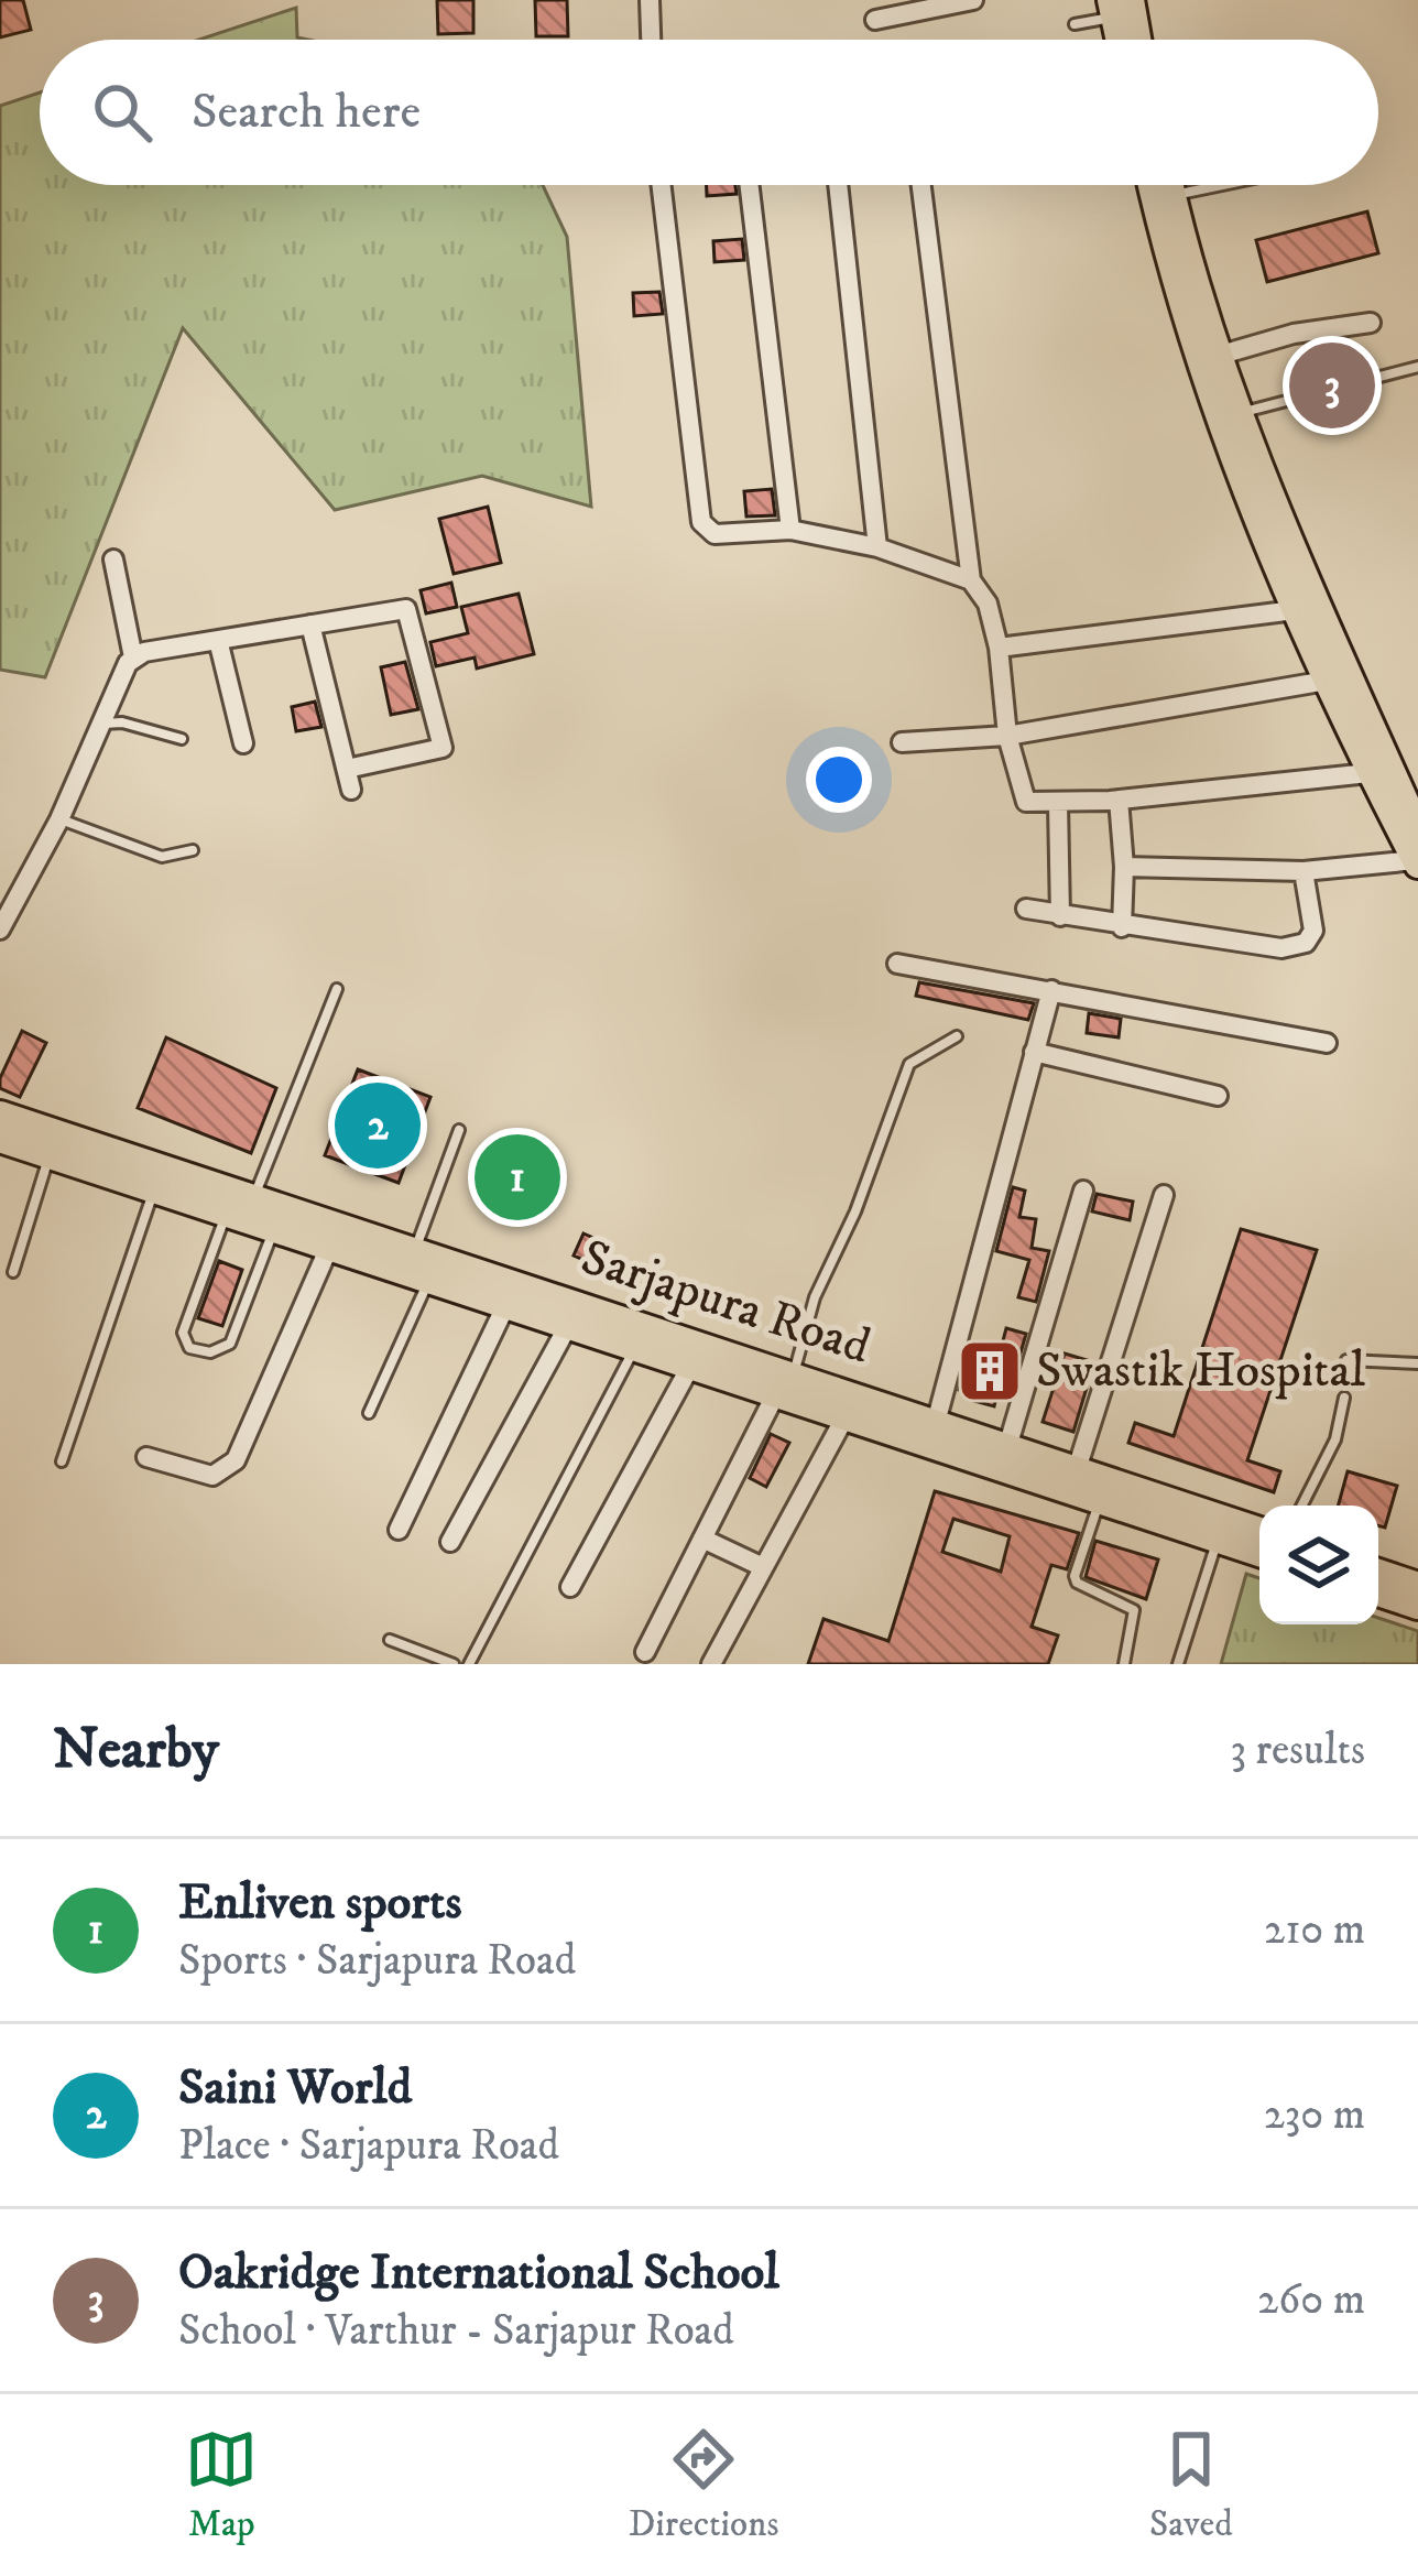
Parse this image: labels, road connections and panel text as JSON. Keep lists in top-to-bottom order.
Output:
{
  "streets": {
    "main road": ["Sarjapura Road"]
  },
  "places": {
    "building": ["Swastik Hospital"]
  },
  "page": {
    "search": "Search here",
    "pins": ["3", "2", "1"],
    "heading": ["Nearby", "3 results"],
    "list": [
      {
        "mark": "1",
        "name": "Enliven sports",
        "note": "Sports · Sarjapura Road",
        "value": "210 m"
      },
      {
        "mark": "2",
        "name": "Saini World",
        "note": "Place · Sarjapura Road",
        "value": "230 m"
      },
      {
        "mark": "3",
        "name": "Oakridge International School",
        "note": "School · Varthur - Sarjapur Road",
        "value": "260 m"
      }
    ],
    "nav": ["Map", "Directions", "Saved"]
  }
}
